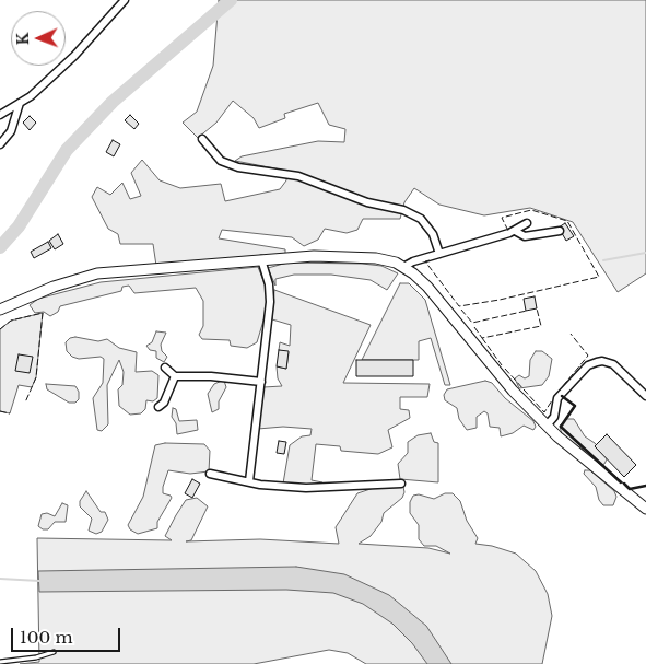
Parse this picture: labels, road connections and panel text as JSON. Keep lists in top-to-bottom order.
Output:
{
  "scale_bar": "100 m",
  "north": "left"
}
